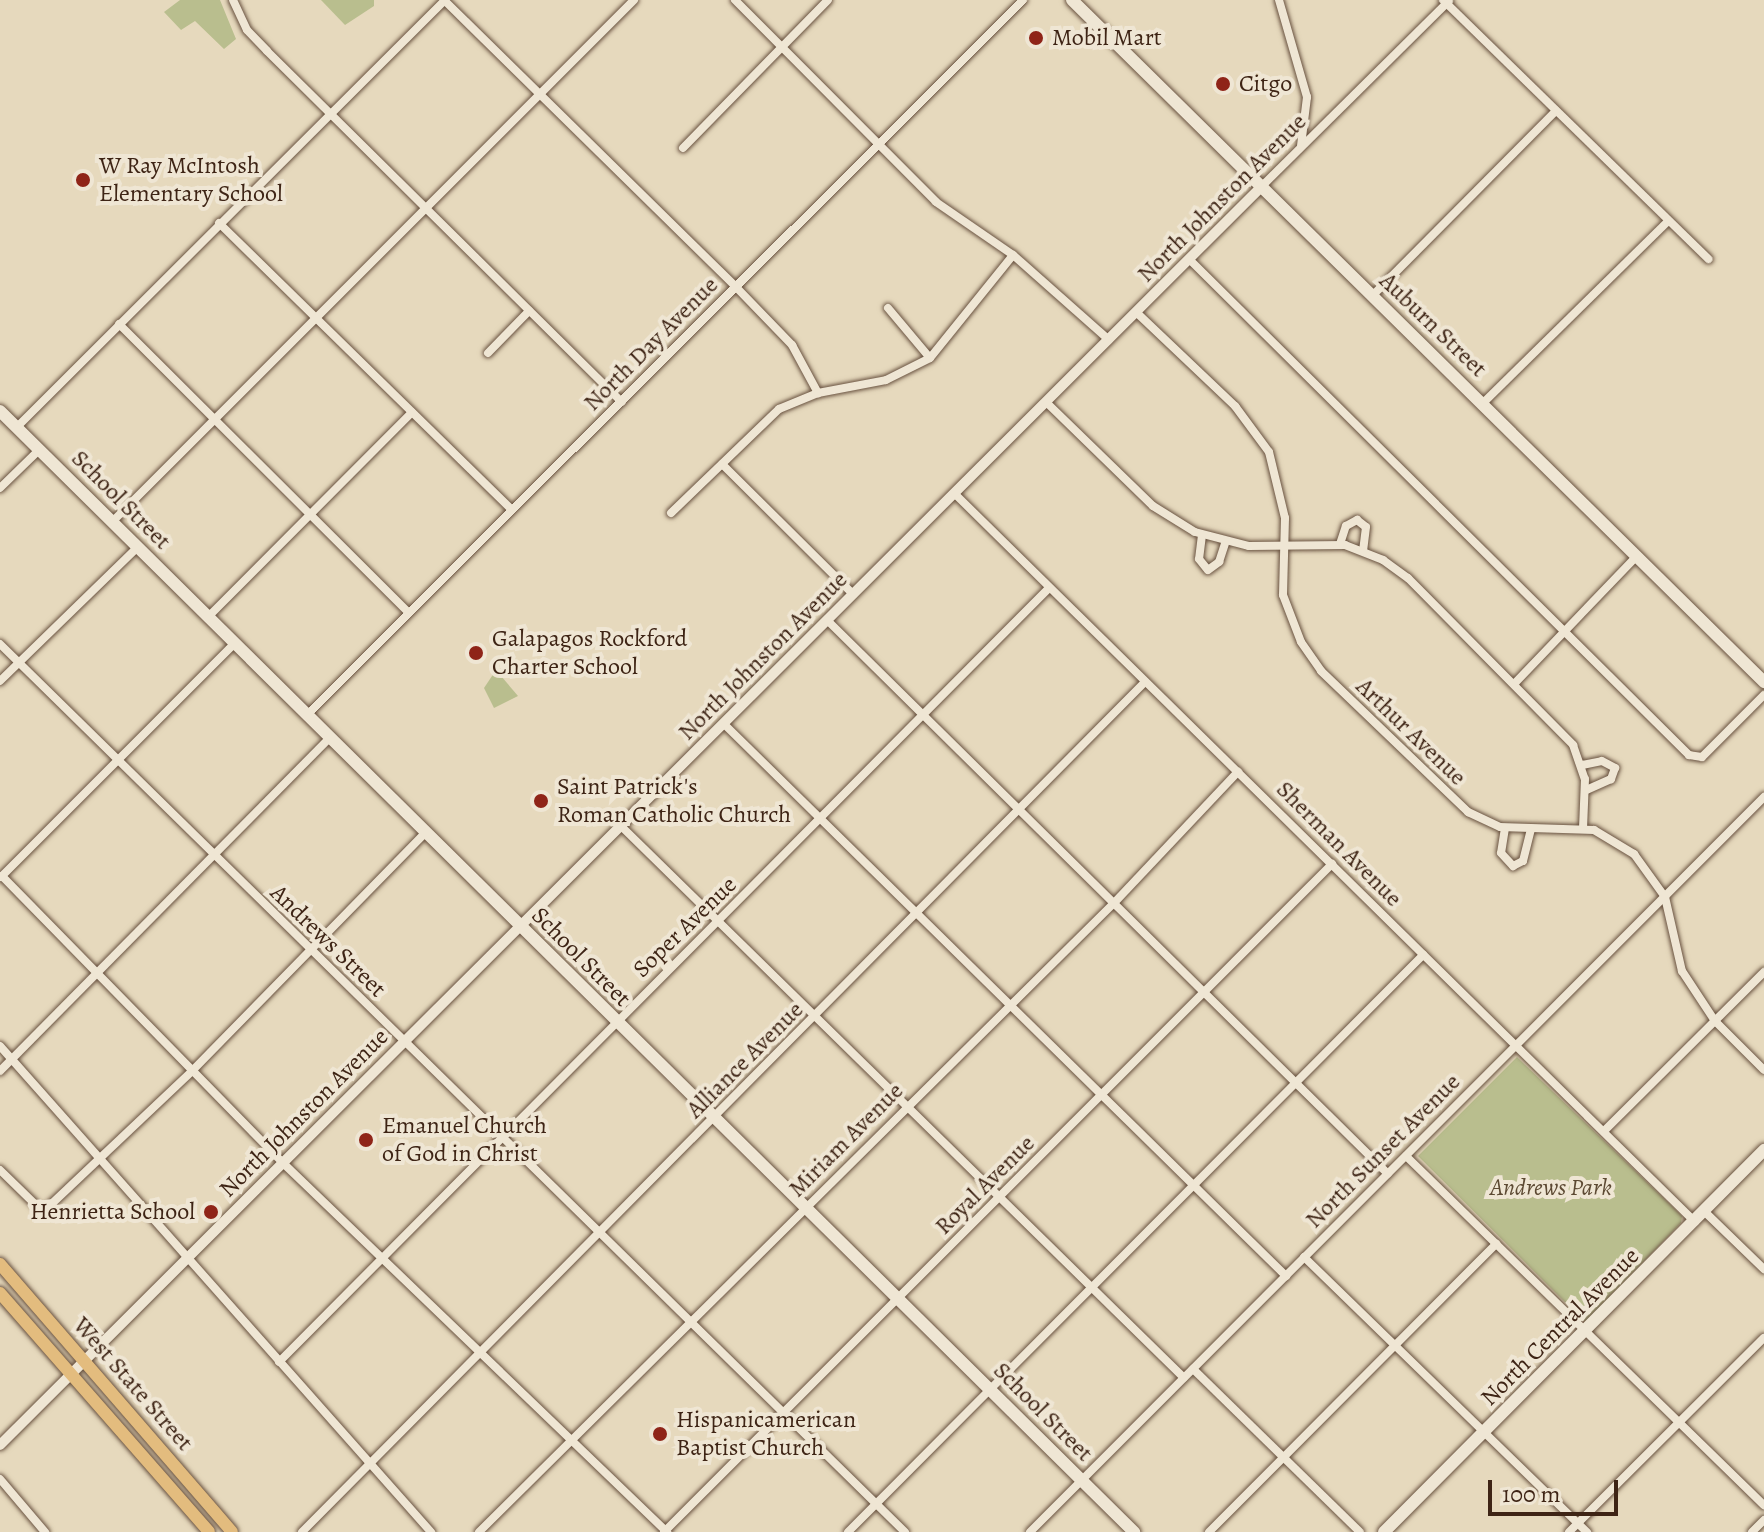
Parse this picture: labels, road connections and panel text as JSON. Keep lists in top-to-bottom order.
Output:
{
  "streets": {
    "main road": [
      "Auburn Street",
      "School Street",
      "North Central Avenue",
      "West State Street"
    ],
    "street": [
      "North Johnston Avenue",
      "North Day Avenue",
      "Arthur Avenue",
      "Sherman Avenue",
      "Soper Avenue",
      "Andrews Street",
      "Alliance Avenue",
      "Miriam Avenue",
      "North Sunset Avenue",
      "Royal Avenue"
    ]
  },
  "crossings": [
    ["North Johnston Avenue", "Auburn Street"],
    ["North Johnston Avenue", "School Street"],
    ["North Johnston Avenue", "Arthur Avenue"],
    ["North Johnston Avenue", "Sherman Avenue"],
    ["North Johnston Avenue", "Andrews Street"],
    ["North Johnston Avenue", "West State Street"],
    ["North Day Avenue", "School Street"],
    ["School Street", "Soper Avenue"],
    ["School Street", "Alliance Avenue"],
    ["School Street", "Miriam Avenue"],
    ["School Street", "North Sunset Avenue"],
    ["School Street", "Royal Avenue"],
    ["Arthur Avenue", "North Sunset Avenue"],
    ["Sherman Avenue", "Soper Avenue"],
    ["Sherman Avenue", "Alliance Avenue"],
    ["Sherman Avenue", "Miriam Avenue"],
    ["Sherman Avenue", "North Sunset Avenue"],
    ["Sherman Avenue", "Royal Avenue"],
    ["Sherman Avenue", "North Central Avenue"],
    ["Soper Avenue", "Andrews Street"],
    ["Andrews Street", "Alliance Avenue"],
    ["Andrews Street", "Miriam Avenue"],
    ["Andrews Street", "Royal Avenue"]
  ],
  "parks": ["Andrews Park"],
  "places": [
    "Mobil Mart",
    "Citgo",
    "W Ray McIntosh Elementary School",
    "Galapagos Rockford Charter School",
    "Saint Patrick's Roman Catholic Church",
    "Emanuel Church of God in Christ",
    "Henrietta School",
    "Hispanicamerican Baptist Church"
  ],
  "scale_bar": "100 m"
}
